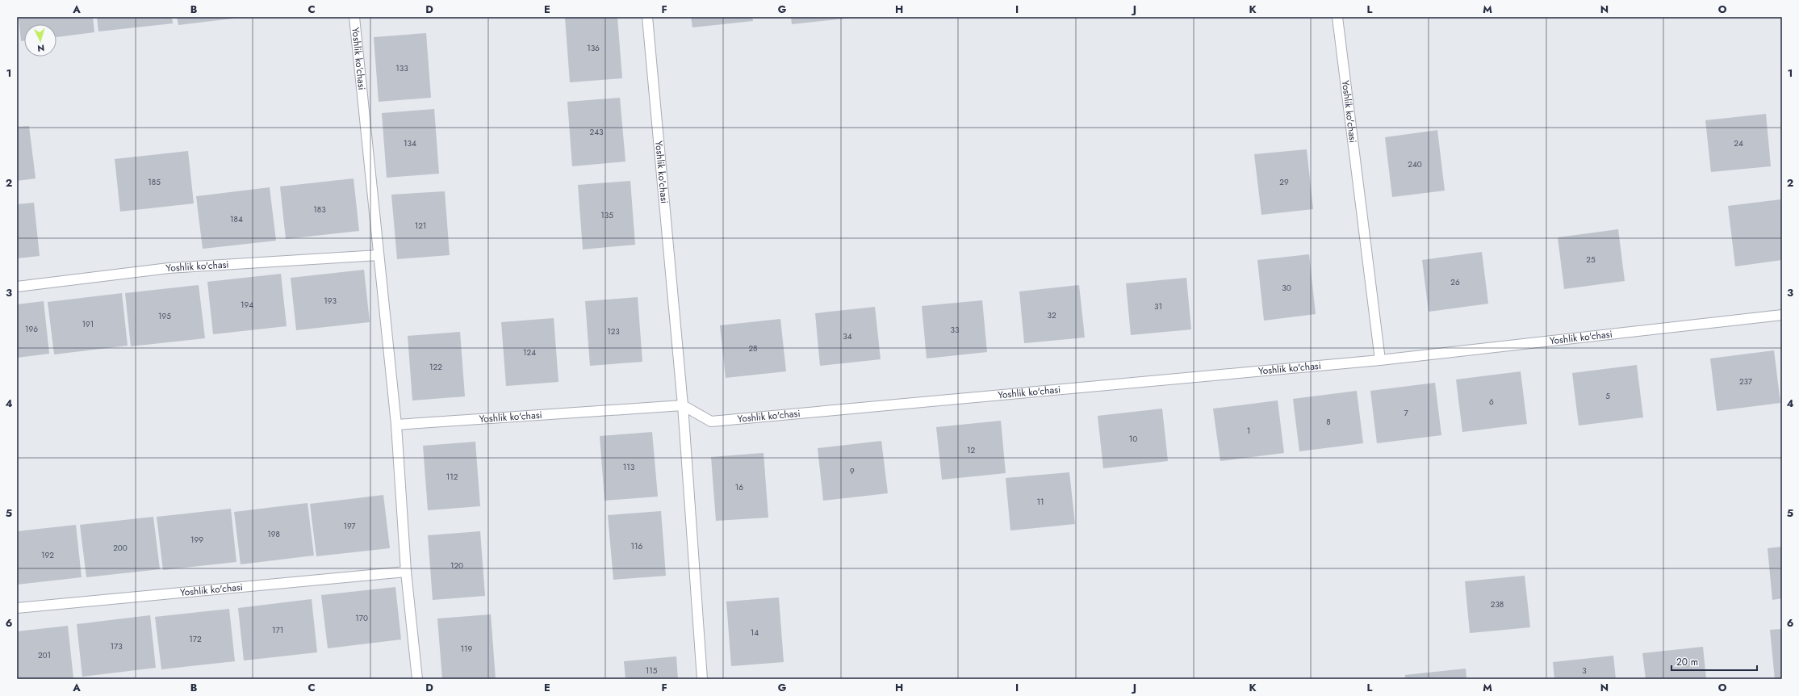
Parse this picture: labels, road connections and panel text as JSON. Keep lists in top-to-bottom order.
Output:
{
  "streets": {
    "street": ["Yoshlik ko'chasi"]
  },
  "house_numbers": [
    "136",
    "133",
    "243",
    "134",
    "24",
    "240",
    "185",
    "29",
    "183",
    "135",
    "184",
    "121",
    "25",
    "26",
    "30",
    "193",
    "194",
    "31",
    "32",
    "195",
    "191",
    "196",
    "33",
    "123",
    "34",
    "28",
    "124",
    "122",
    "237",
    "5",
    "6",
    "7",
    "8",
    "1",
    "10",
    "12",
    "113",
    "9",
    "112",
    "16",
    "11",
    "197",
    "198",
    "199",
    "116",
    "200",
    "192",
    "120",
    "238",
    "170",
    "171",
    "14",
    "172",
    "173",
    "119",
    "201",
    "115",
    "3"
  ],
  "scale_bar": "20 m",
  "north": "bottom",
  "grid": {
    "columns": [
      "A",
      "B",
      "C",
      "D",
      "E",
      "F",
      "G",
      "H",
      "I",
      "J",
      "K",
      "L",
      "M",
      "N",
      "O"
    ],
    "rows": [
      "1",
      "2",
      "3",
      "4",
      "5",
      "6"
    ]
  }
}
